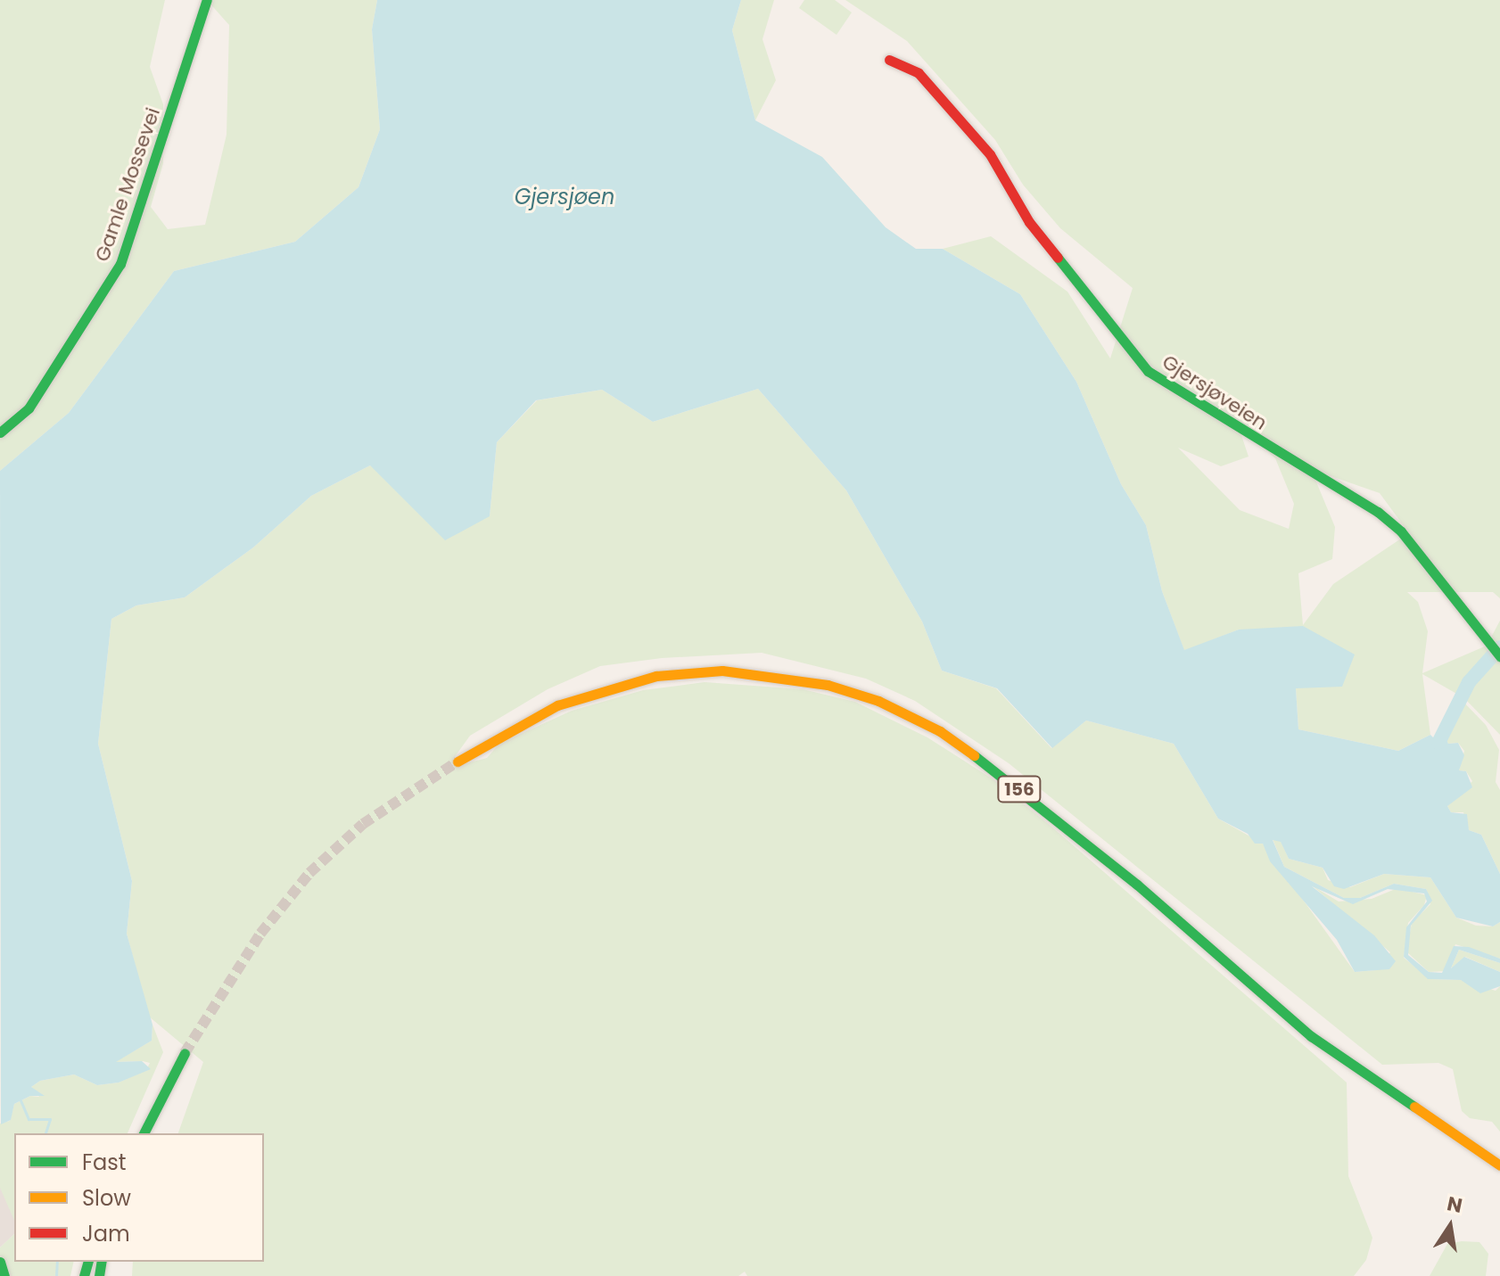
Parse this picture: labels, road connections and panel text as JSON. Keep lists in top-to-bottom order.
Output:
{
  "streets": {
    "main road": ["Gamle Mossevei", "Gjersjøveien", "156"]
  },
  "water": ["Gjersjøen"],
  "legend": ["Fast", "Slow", "Jam"],
  "north": "top"
}
